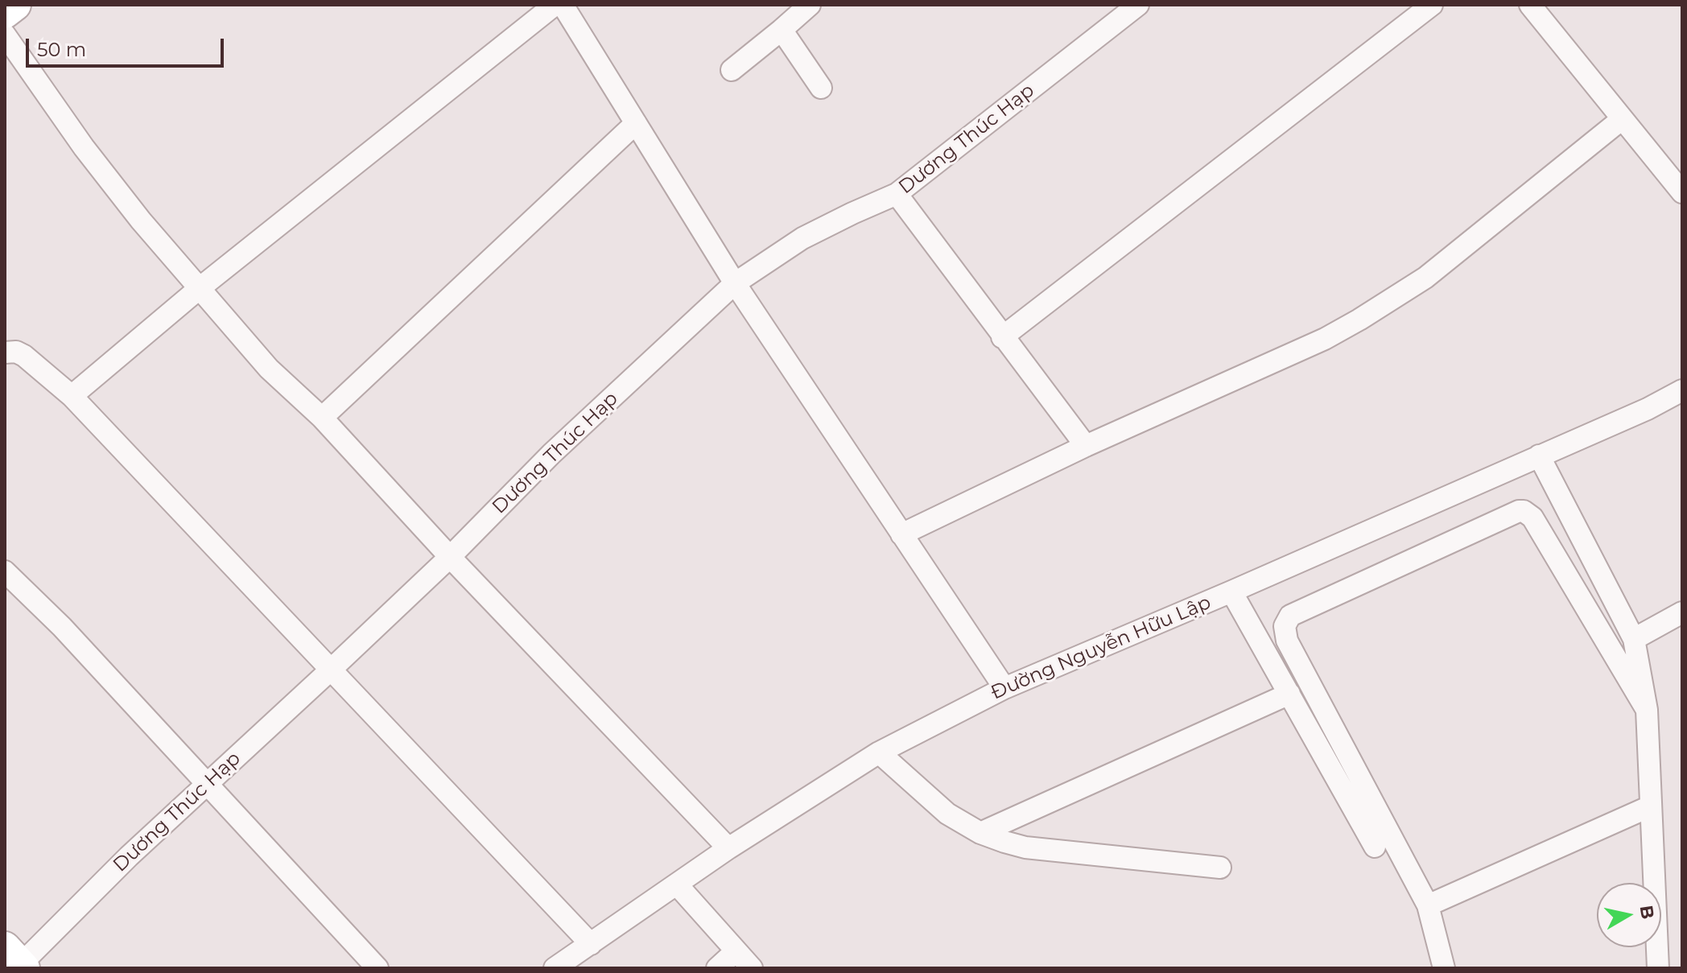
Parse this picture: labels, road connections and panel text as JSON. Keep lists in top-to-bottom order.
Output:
{
  "streets": {
    "street": ["Dương Thúc Hạp", "Đường Nguyễn Hữu Lập"]
  },
  "scale_bar": "50 m",
  "north": "right"
}
